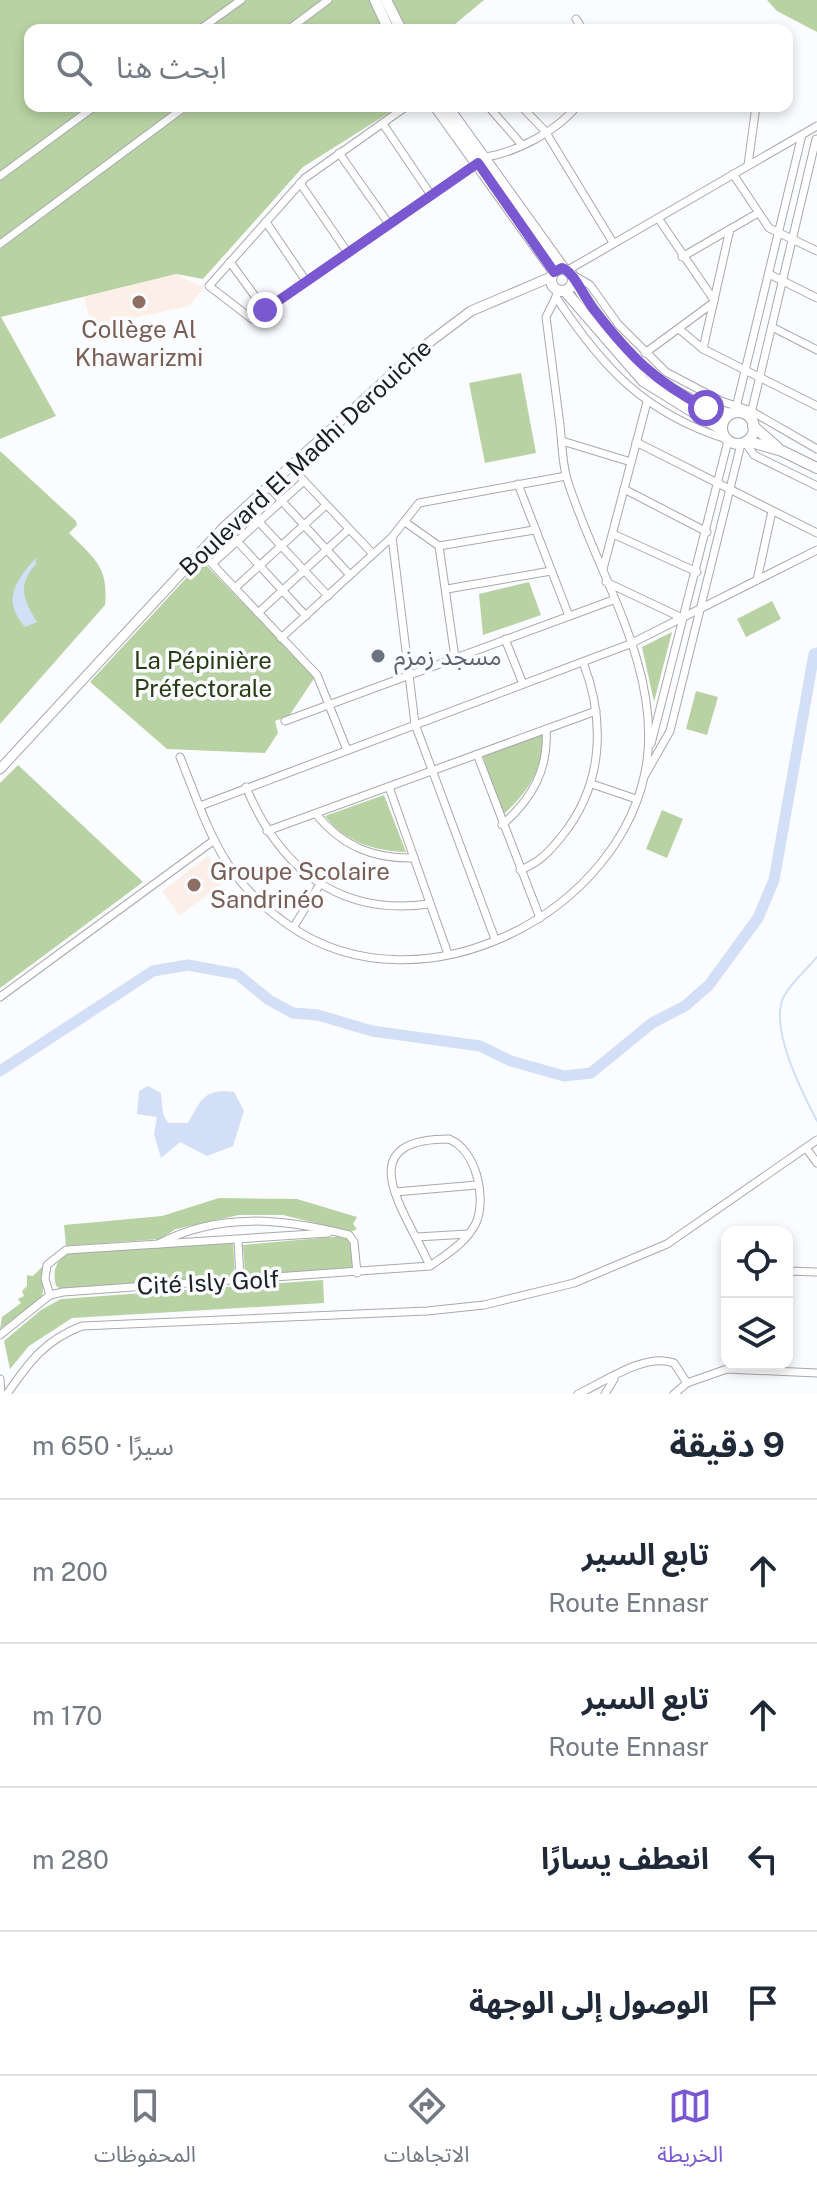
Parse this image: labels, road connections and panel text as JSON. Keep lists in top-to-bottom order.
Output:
{
  "streets": {
    "street": ["Boulevard El Madhi Derouiche", "Cité Isly Golf"]
  },
  "parks": ["La Pépinière Préfectorale"],
  "places": ["Collège Al Khawarizmi", "مسجد زمزم", "Groupe Scolaire Sandrinéo"],
  "page": {
    "search": "ابحث هنا",
    "heading": ["9 دقيقة", "سيرًا · 650 m"],
    "list": [
      ["تابع السير", "Route Ennasr", "200 m"],
      ["تابع السير", "Route Ennasr", "170 m"],
      ["انعطف يسارًا", "280 m"],
      "الوصول إلى الوجهة"
    ],
    "nav": ["الخريطة", "الاتجاهات", "المحفوظات"]
  }
}
